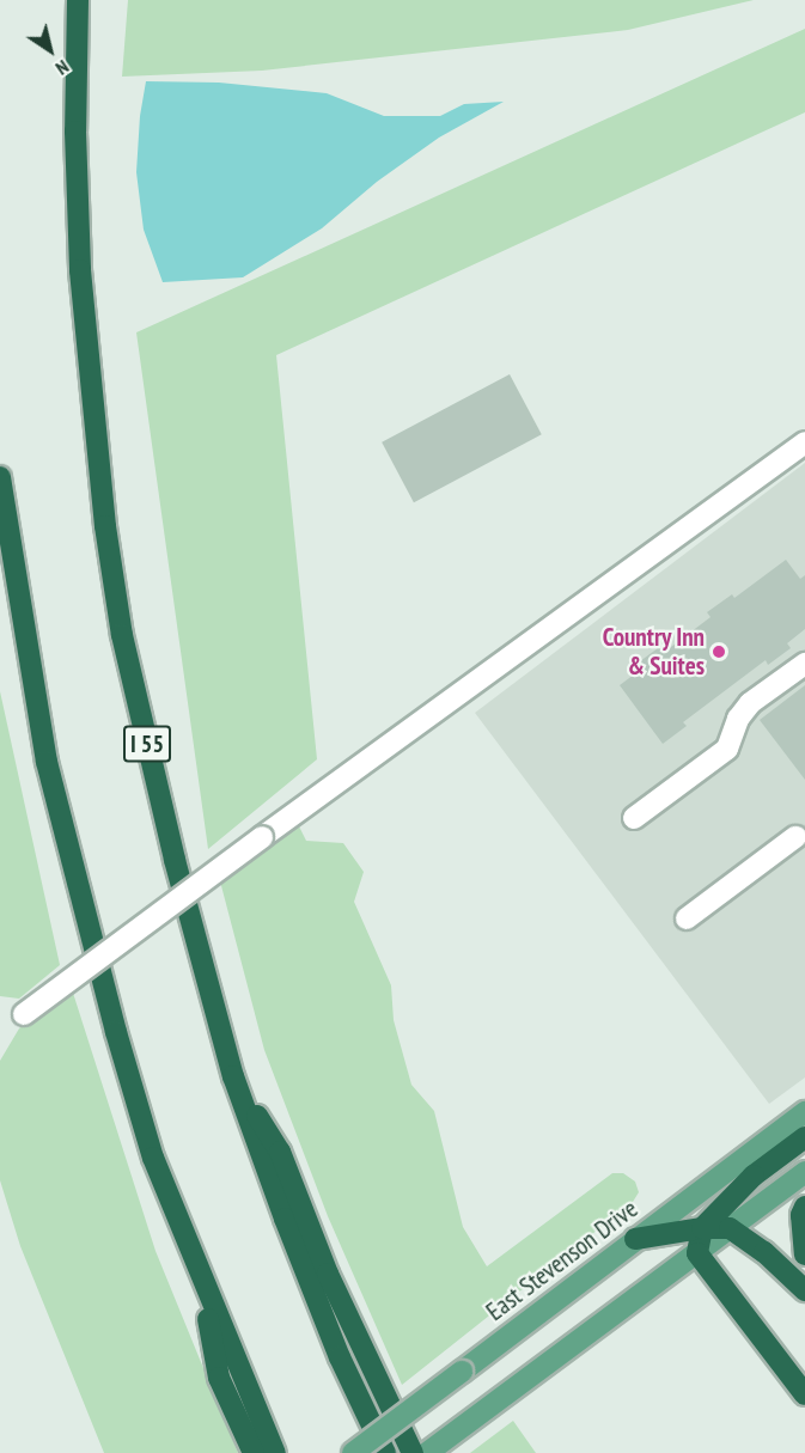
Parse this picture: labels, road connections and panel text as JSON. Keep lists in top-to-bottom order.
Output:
{
  "streets": {
    "highway": ["I 55"],
    "main road": ["East Stevenson Drive"]
  },
  "places": ["Country Inn & Suites"],
  "north": "bottom right"
}
